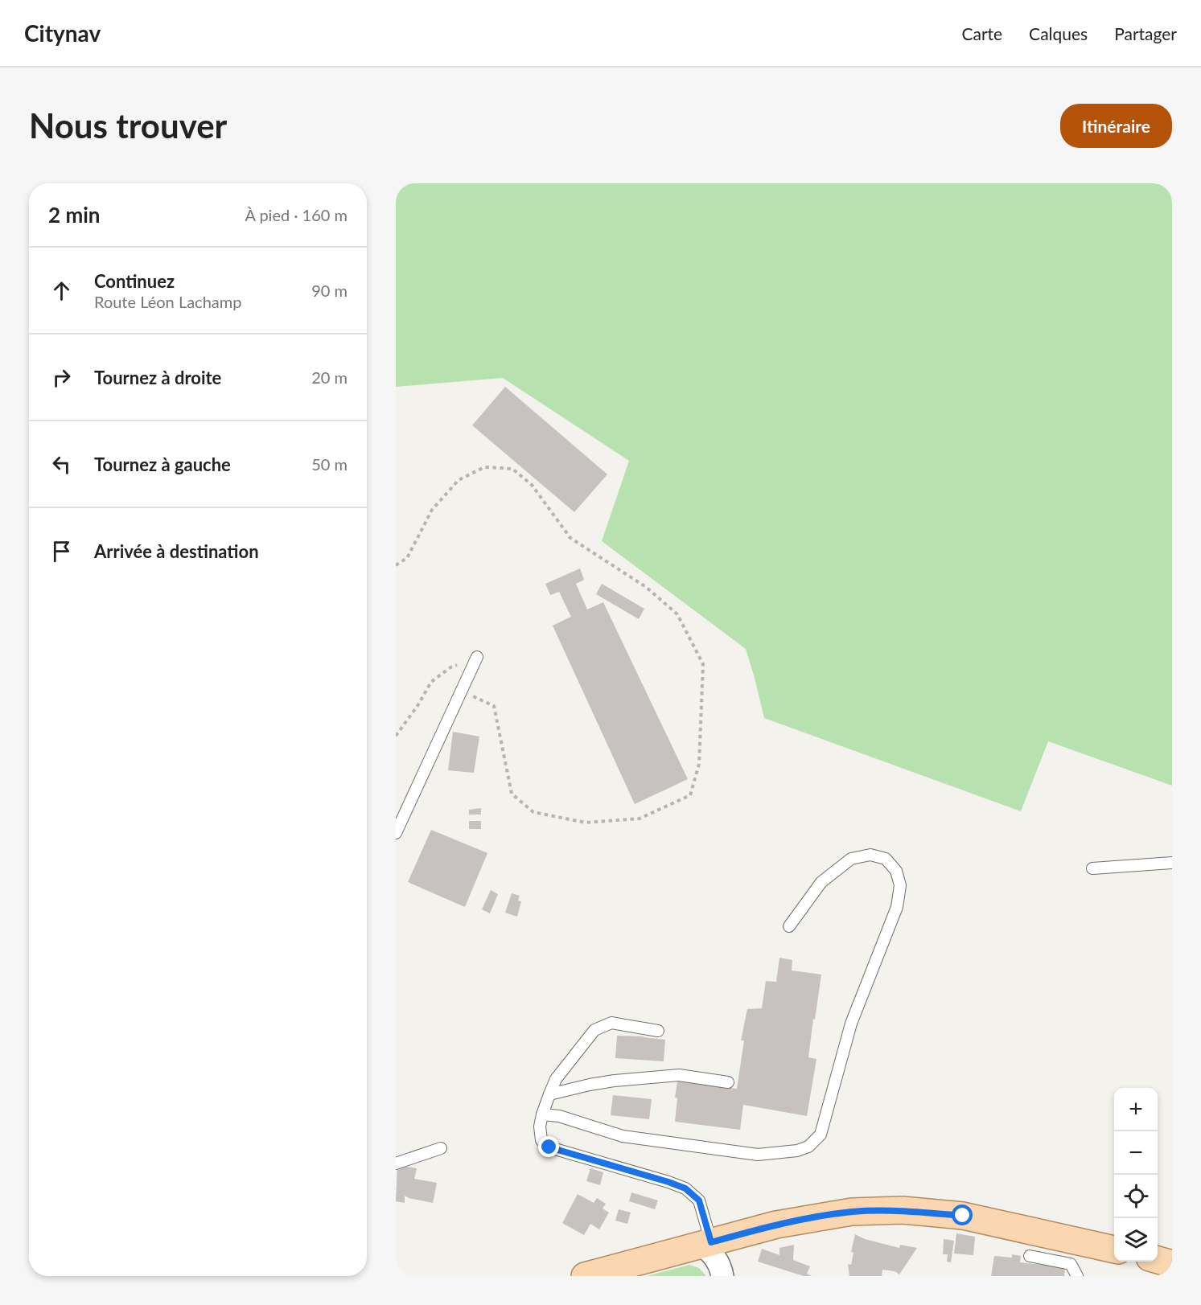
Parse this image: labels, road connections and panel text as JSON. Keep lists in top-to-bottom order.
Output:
{
  "page": {
    "header": "Citynav",
    "nav": ["Carte", "Calques", "Partager"],
    "buttons": "Itinéraire",
    "title": "Nous trouver",
    "heading": ["2 min", "À pied · 160 m"],
    "list": [
      ["Continuez", "Route Léon Lachamp", "90 m"],
      ["Tournez à droite", "20 m"],
      ["Tournez à gauche", "50 m"],
      "Arrivée à destination"
    ],
    "map_buttons": ["+", "−"]
  }
}
